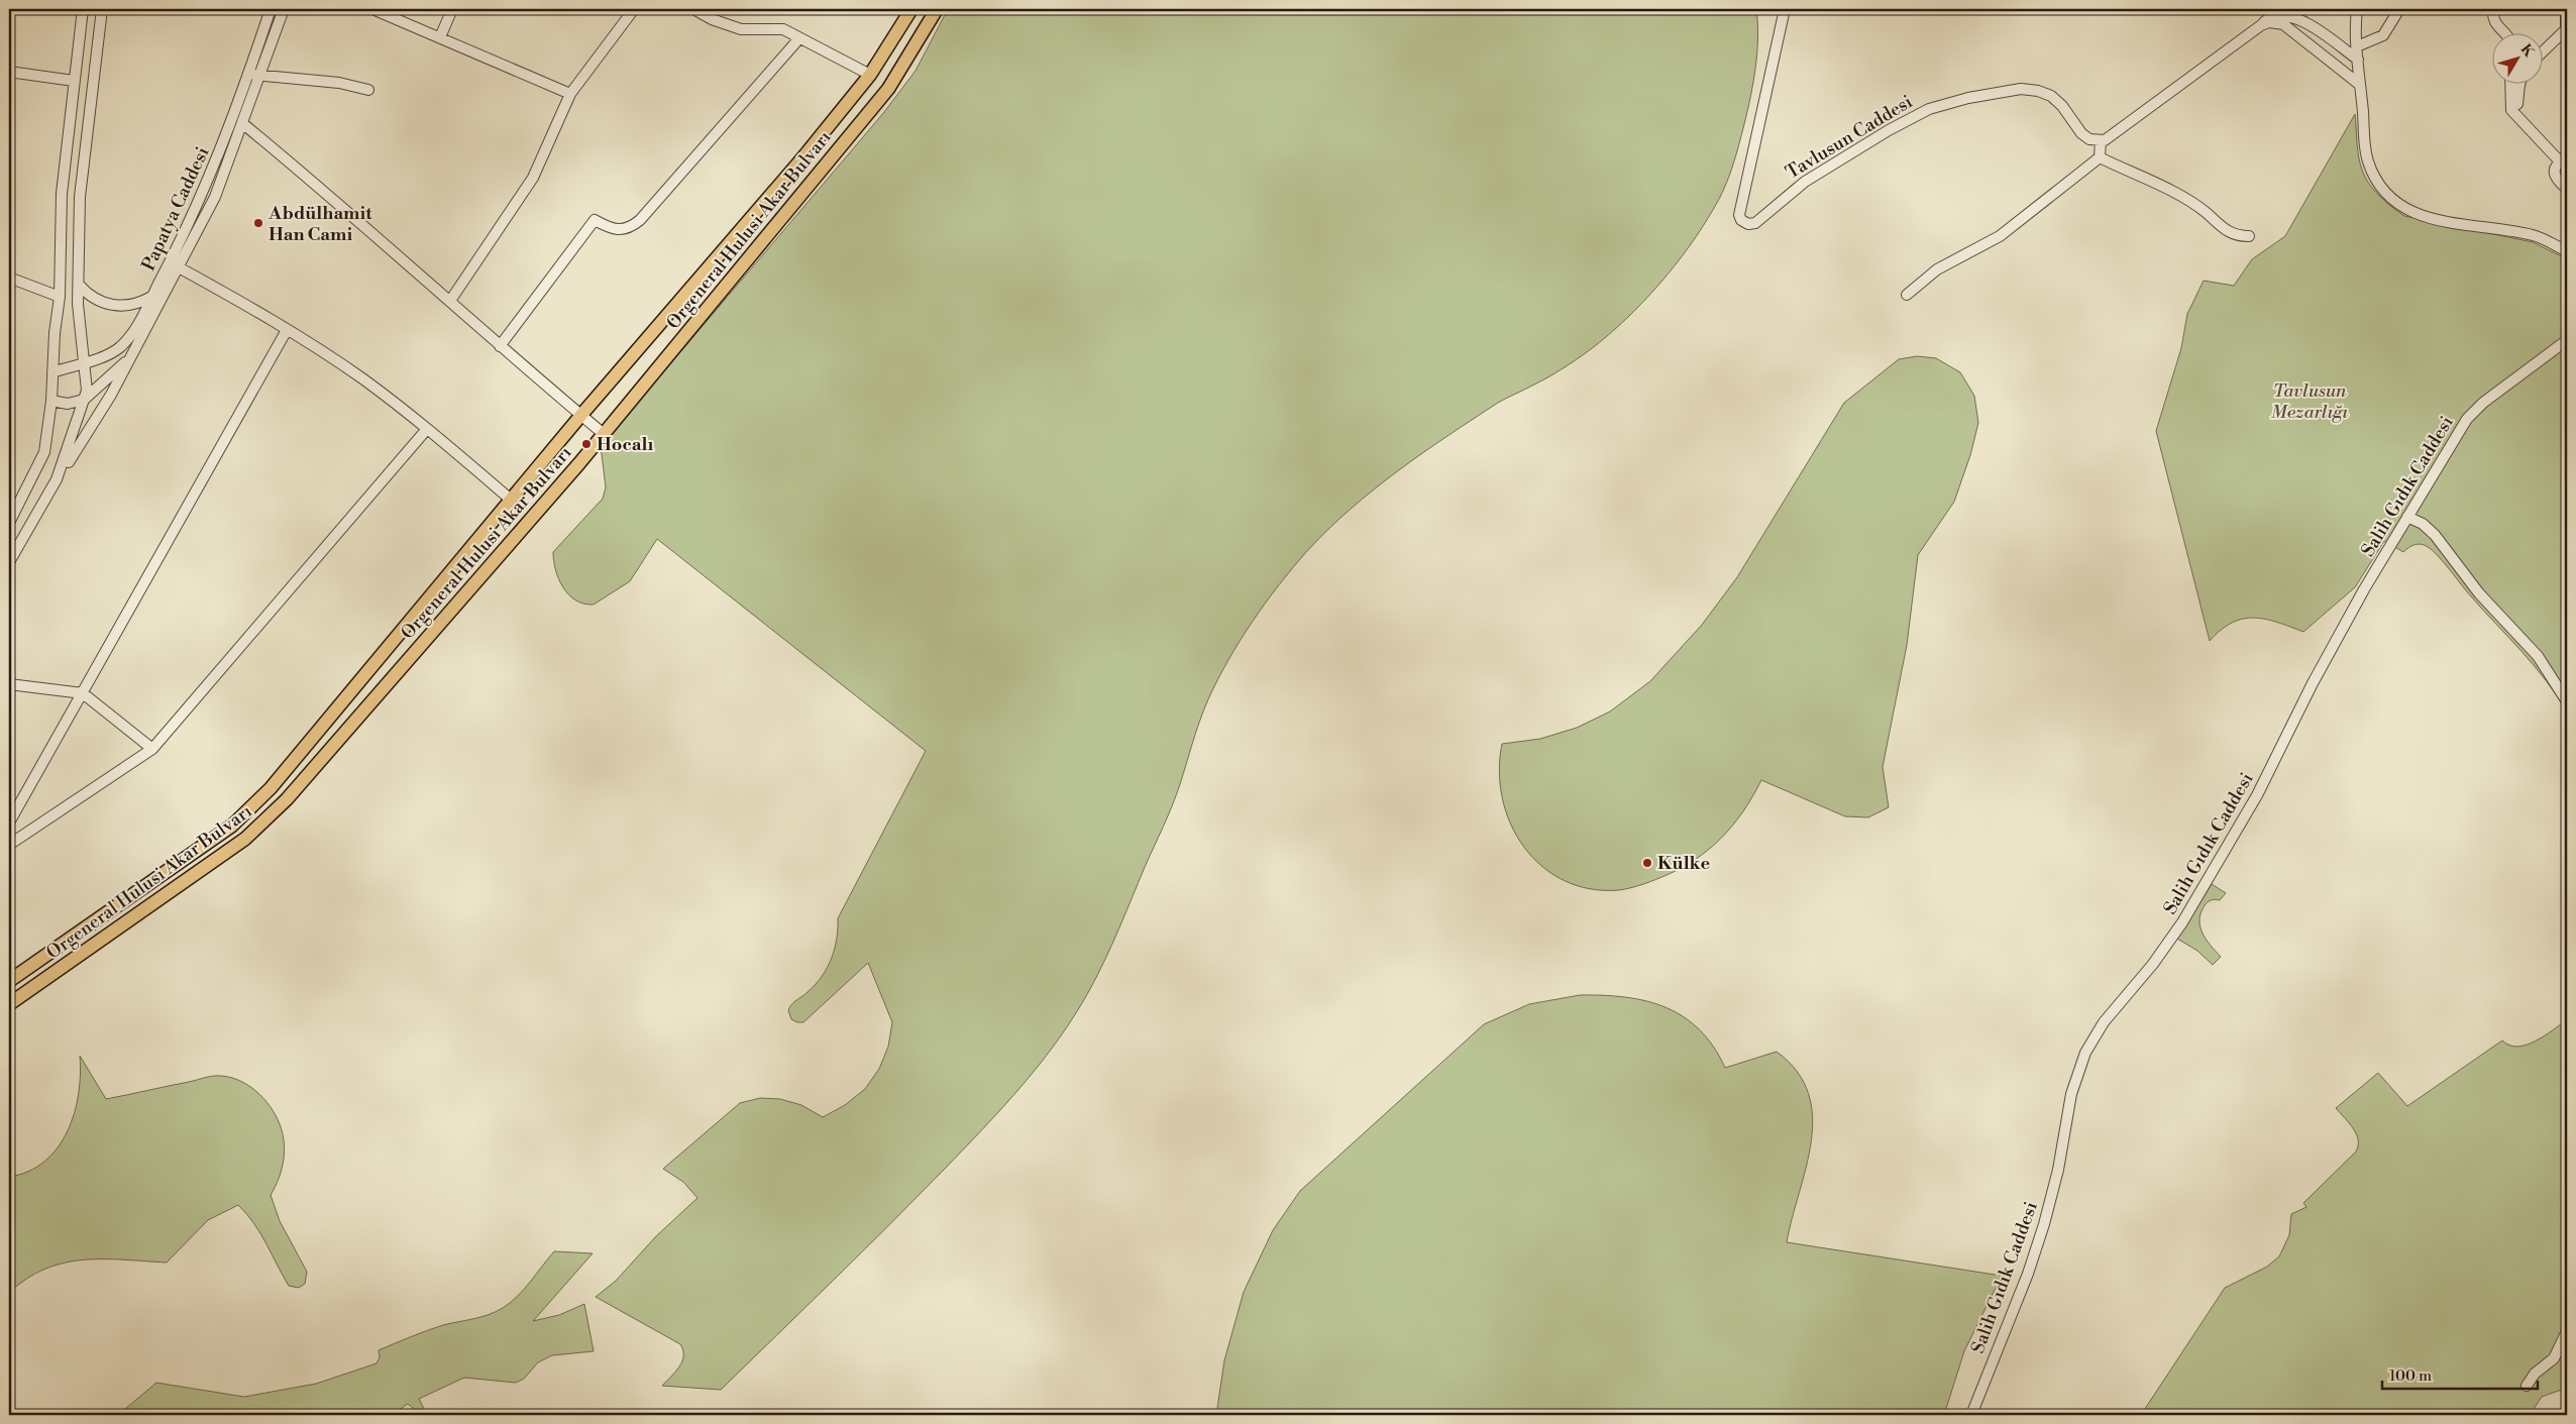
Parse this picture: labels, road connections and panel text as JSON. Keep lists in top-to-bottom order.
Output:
{
  "streets": {
    "main road": ["Orgeneral Hulusi Akar Bulvarı"],
    "street": ["Tavlusun Caddesi", "Papatya Caddesi", "Salih Gıdık Caddesi"]
  },
  "parks": ["Tavlusun Mezarlığı"],
  "places": ["Abdülhamit Han Cami", "Hocalı", "Külke"],
  "scale_bar": "100 m",
  "north": "top right"
}
